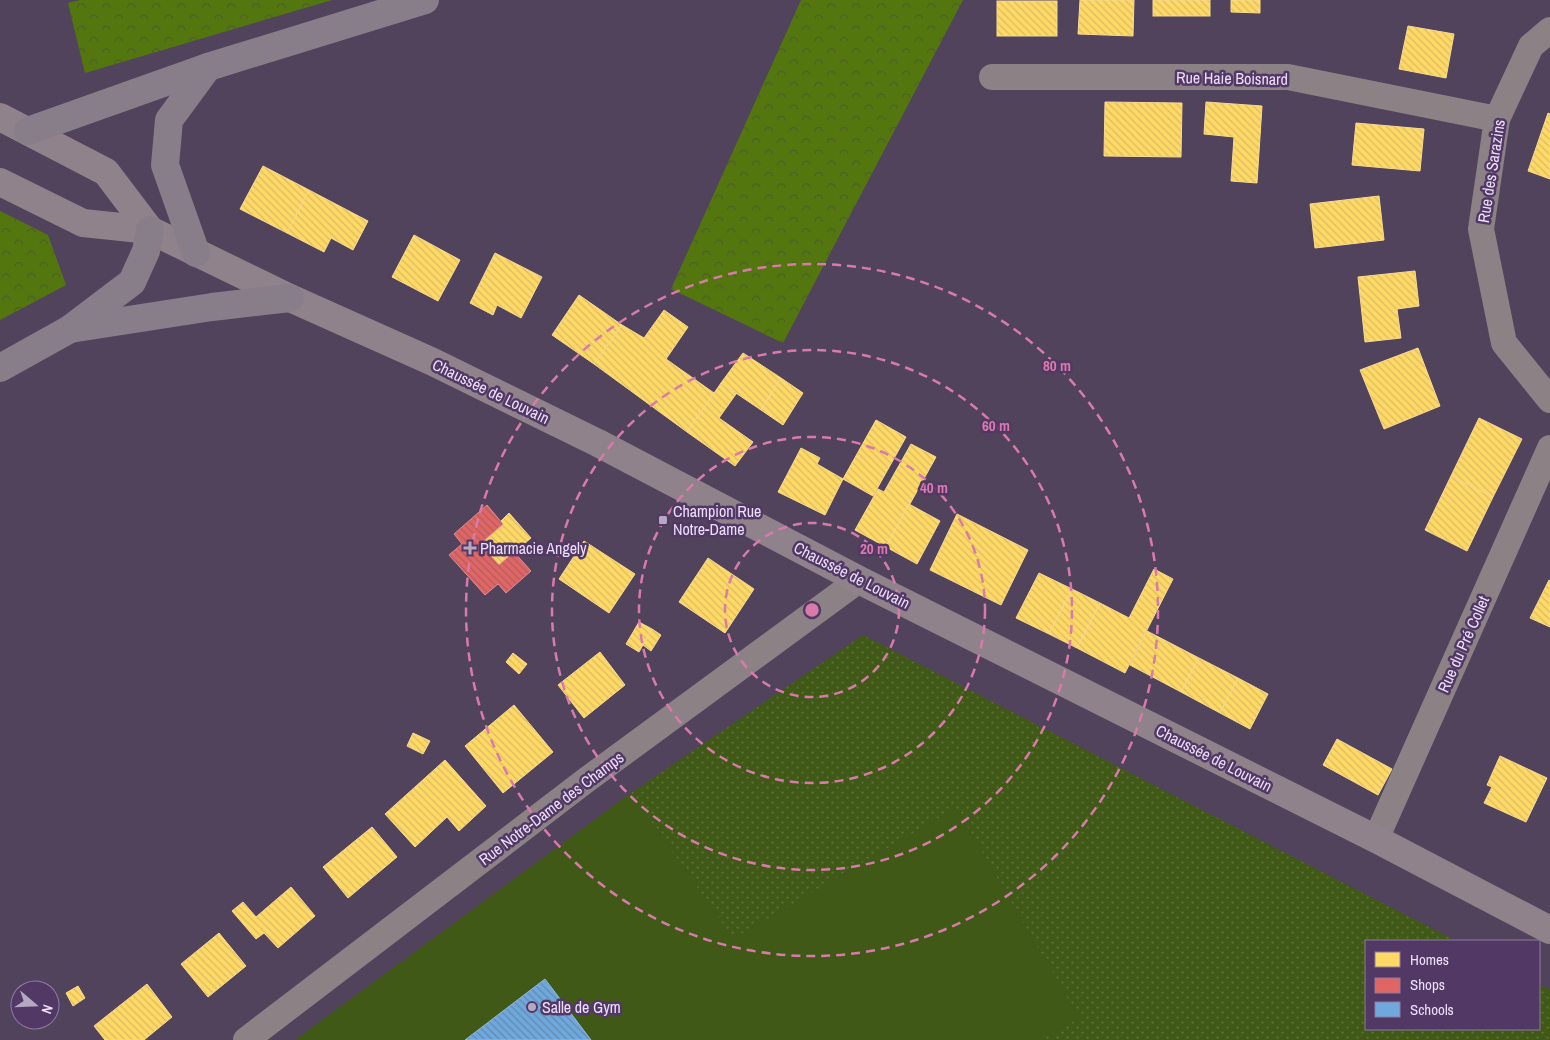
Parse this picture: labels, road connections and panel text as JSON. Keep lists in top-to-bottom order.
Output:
{
  "streets": {
    "main road": ["Chaussée de Louvain"],
    "street": [
      "Rue Haie Boisnard",
      "Rue des Sarazins",
      "Rue du Pré Collet",
      "Rue Notre-Dame des Champs"
    ]
  },
  "crossings": [
    ["Rue Haie Boisnard", "Rue des Sarazins"],
    ["Chaussée de Louvain", "Rue du Pré Collet"],
    ["Chaussée de Louvain", "Rue Notre-Dame des Champs"]
  ],
  "places": {
    "transit": ["Champion Rue Notre-Dame"],
    "health": ["Pharmacie Angely"],
    "other": ["Salle de Gym"]
  },
  "legend": ["Homes", "Shops", "Schools"],
  "north": "right",
  "rings": [
    "80 m",
    "60 m",
    "40 m",
    "20 m"
  ]
}
